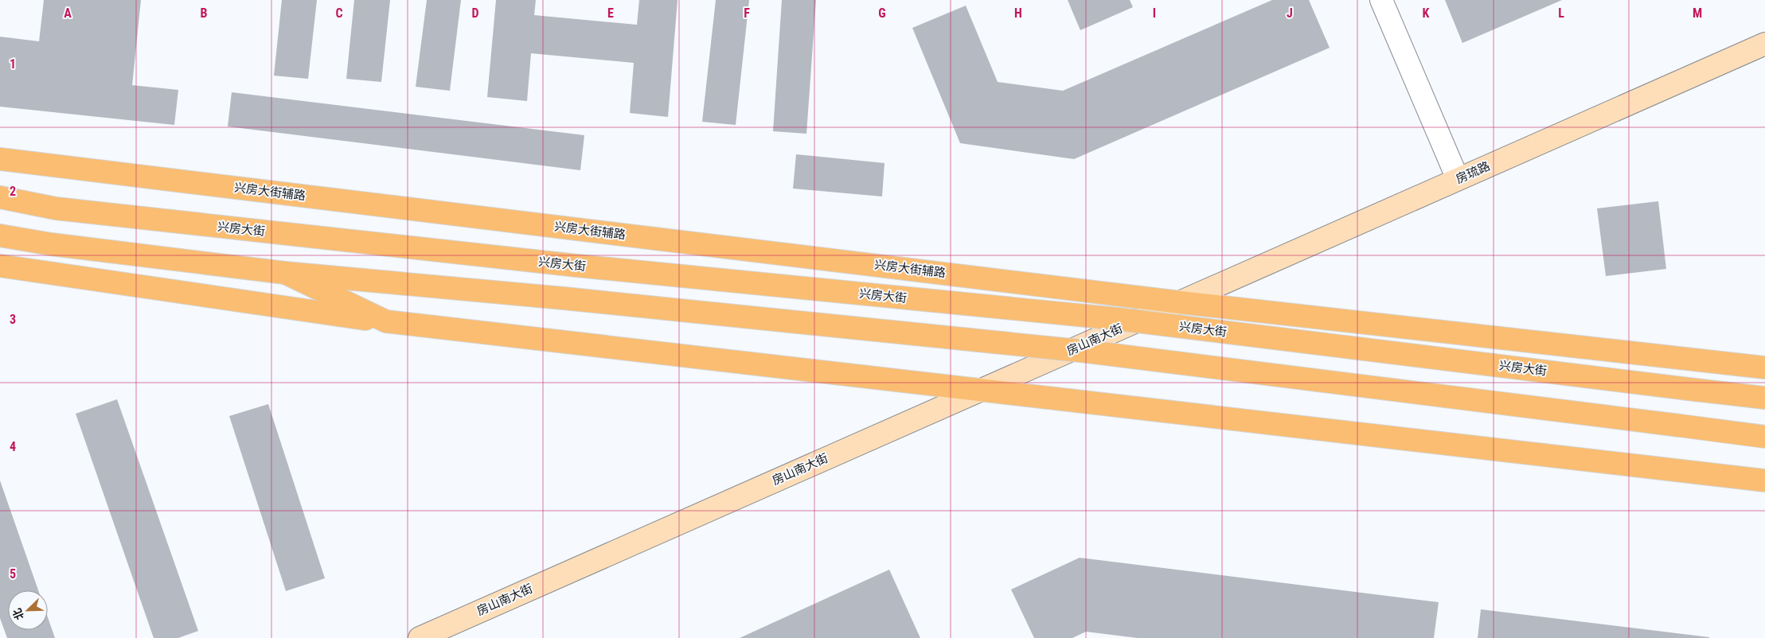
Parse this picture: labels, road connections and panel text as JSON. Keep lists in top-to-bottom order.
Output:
{
  "streets": {
    "main road": [
      "房琉路",
      "兴房大街辅路",
      "兴房大街",
      "房山南大街"
    ]
  },
  "crossings": [
    ["房琉路", "兴房大街辅路"],
    ["房琉路", "兴房大街"],
    ["房琉路", "房山南大街"],
    ["兴房大街辅路", "兴房大街"],
    ["兴房大街辅路", "房山南大街"],
    ["兴房大街", "房山南大街"]
  ],
  "north": "bottom left",
  "grid": {
    "columns": [
      "A",
      "B",
      "C",
      "D",
      "E",
      "F",
      "G",
      "H",
      "I",
      "J",
      "K",
      "L",
      "M"
    ],
    "rows": [
      "1",
      "2",
      "3",
      "4",
      "5"
    ]
  }
}
